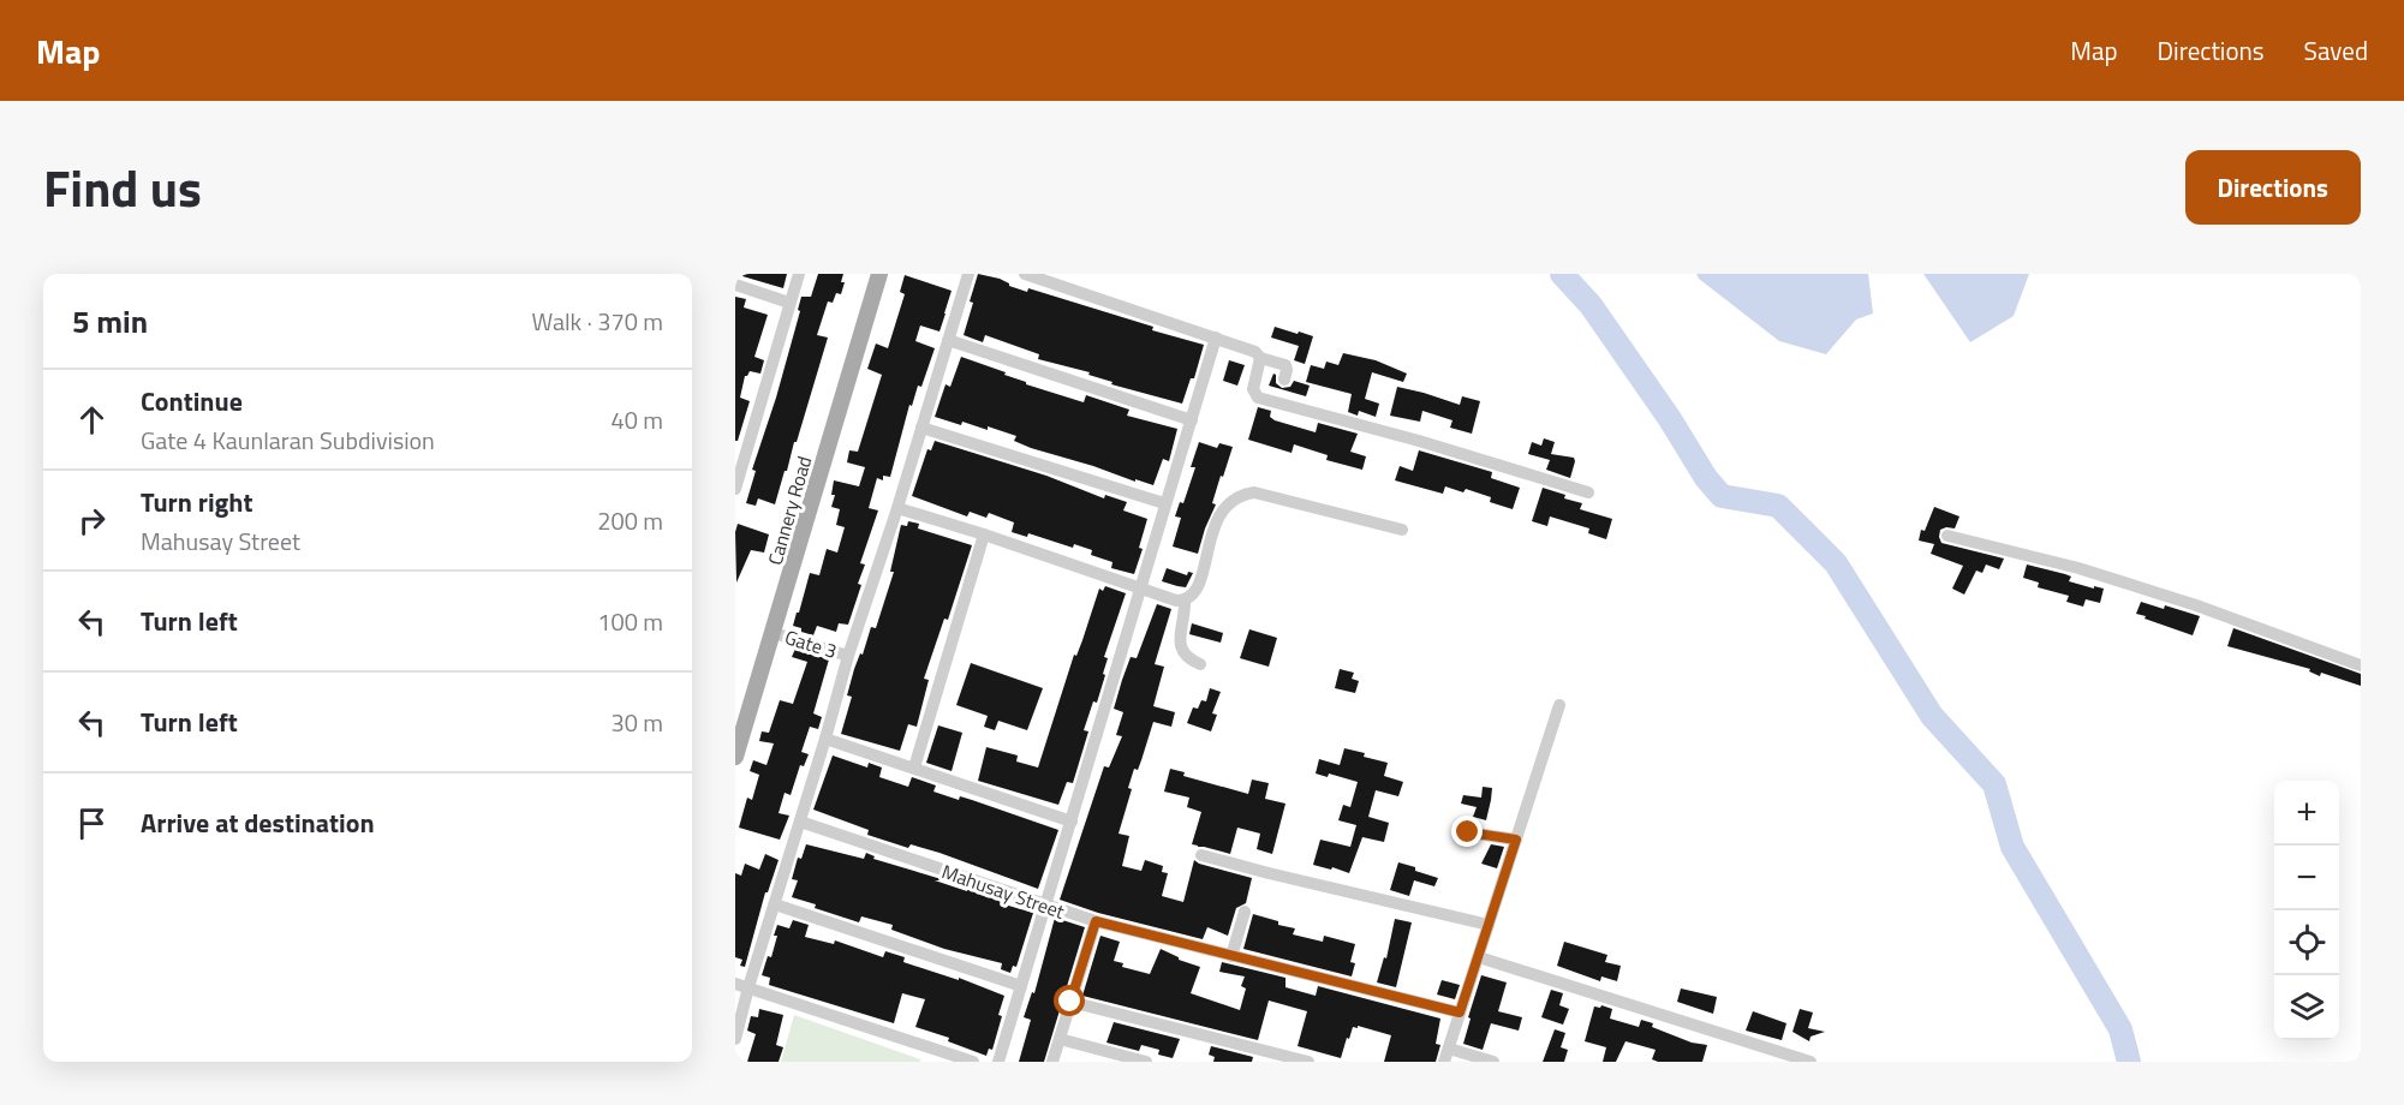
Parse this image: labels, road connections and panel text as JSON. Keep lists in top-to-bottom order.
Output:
{
  "streets": {
    "main road": ["Cannery Road"],
    "street": ["Gate 3", "Mahusay Street"]
  },
  "crossings": [
    ["Cannery Road", "Gate 3"]
  ],
  "page": {
    "header": "Map",
    "nav": ["Map", "Directions", "Saved"],
    "title": "Find us",
    "buttons": "Directions",
    "heading": ["5 min", "Walk · 370 m"],
    "list": [
      ["Continue", "Gate 4 Kaunlaran Subdivision", "40 m"],
      ["Turn right", "Mahusay Street", "200 m"],
      ["Turn left", "100 m"],
      ["Turn left", "30 m"],
      "Arrive at destination"
    ],
    "map_buttons": ["+", "−"]
  }
}
